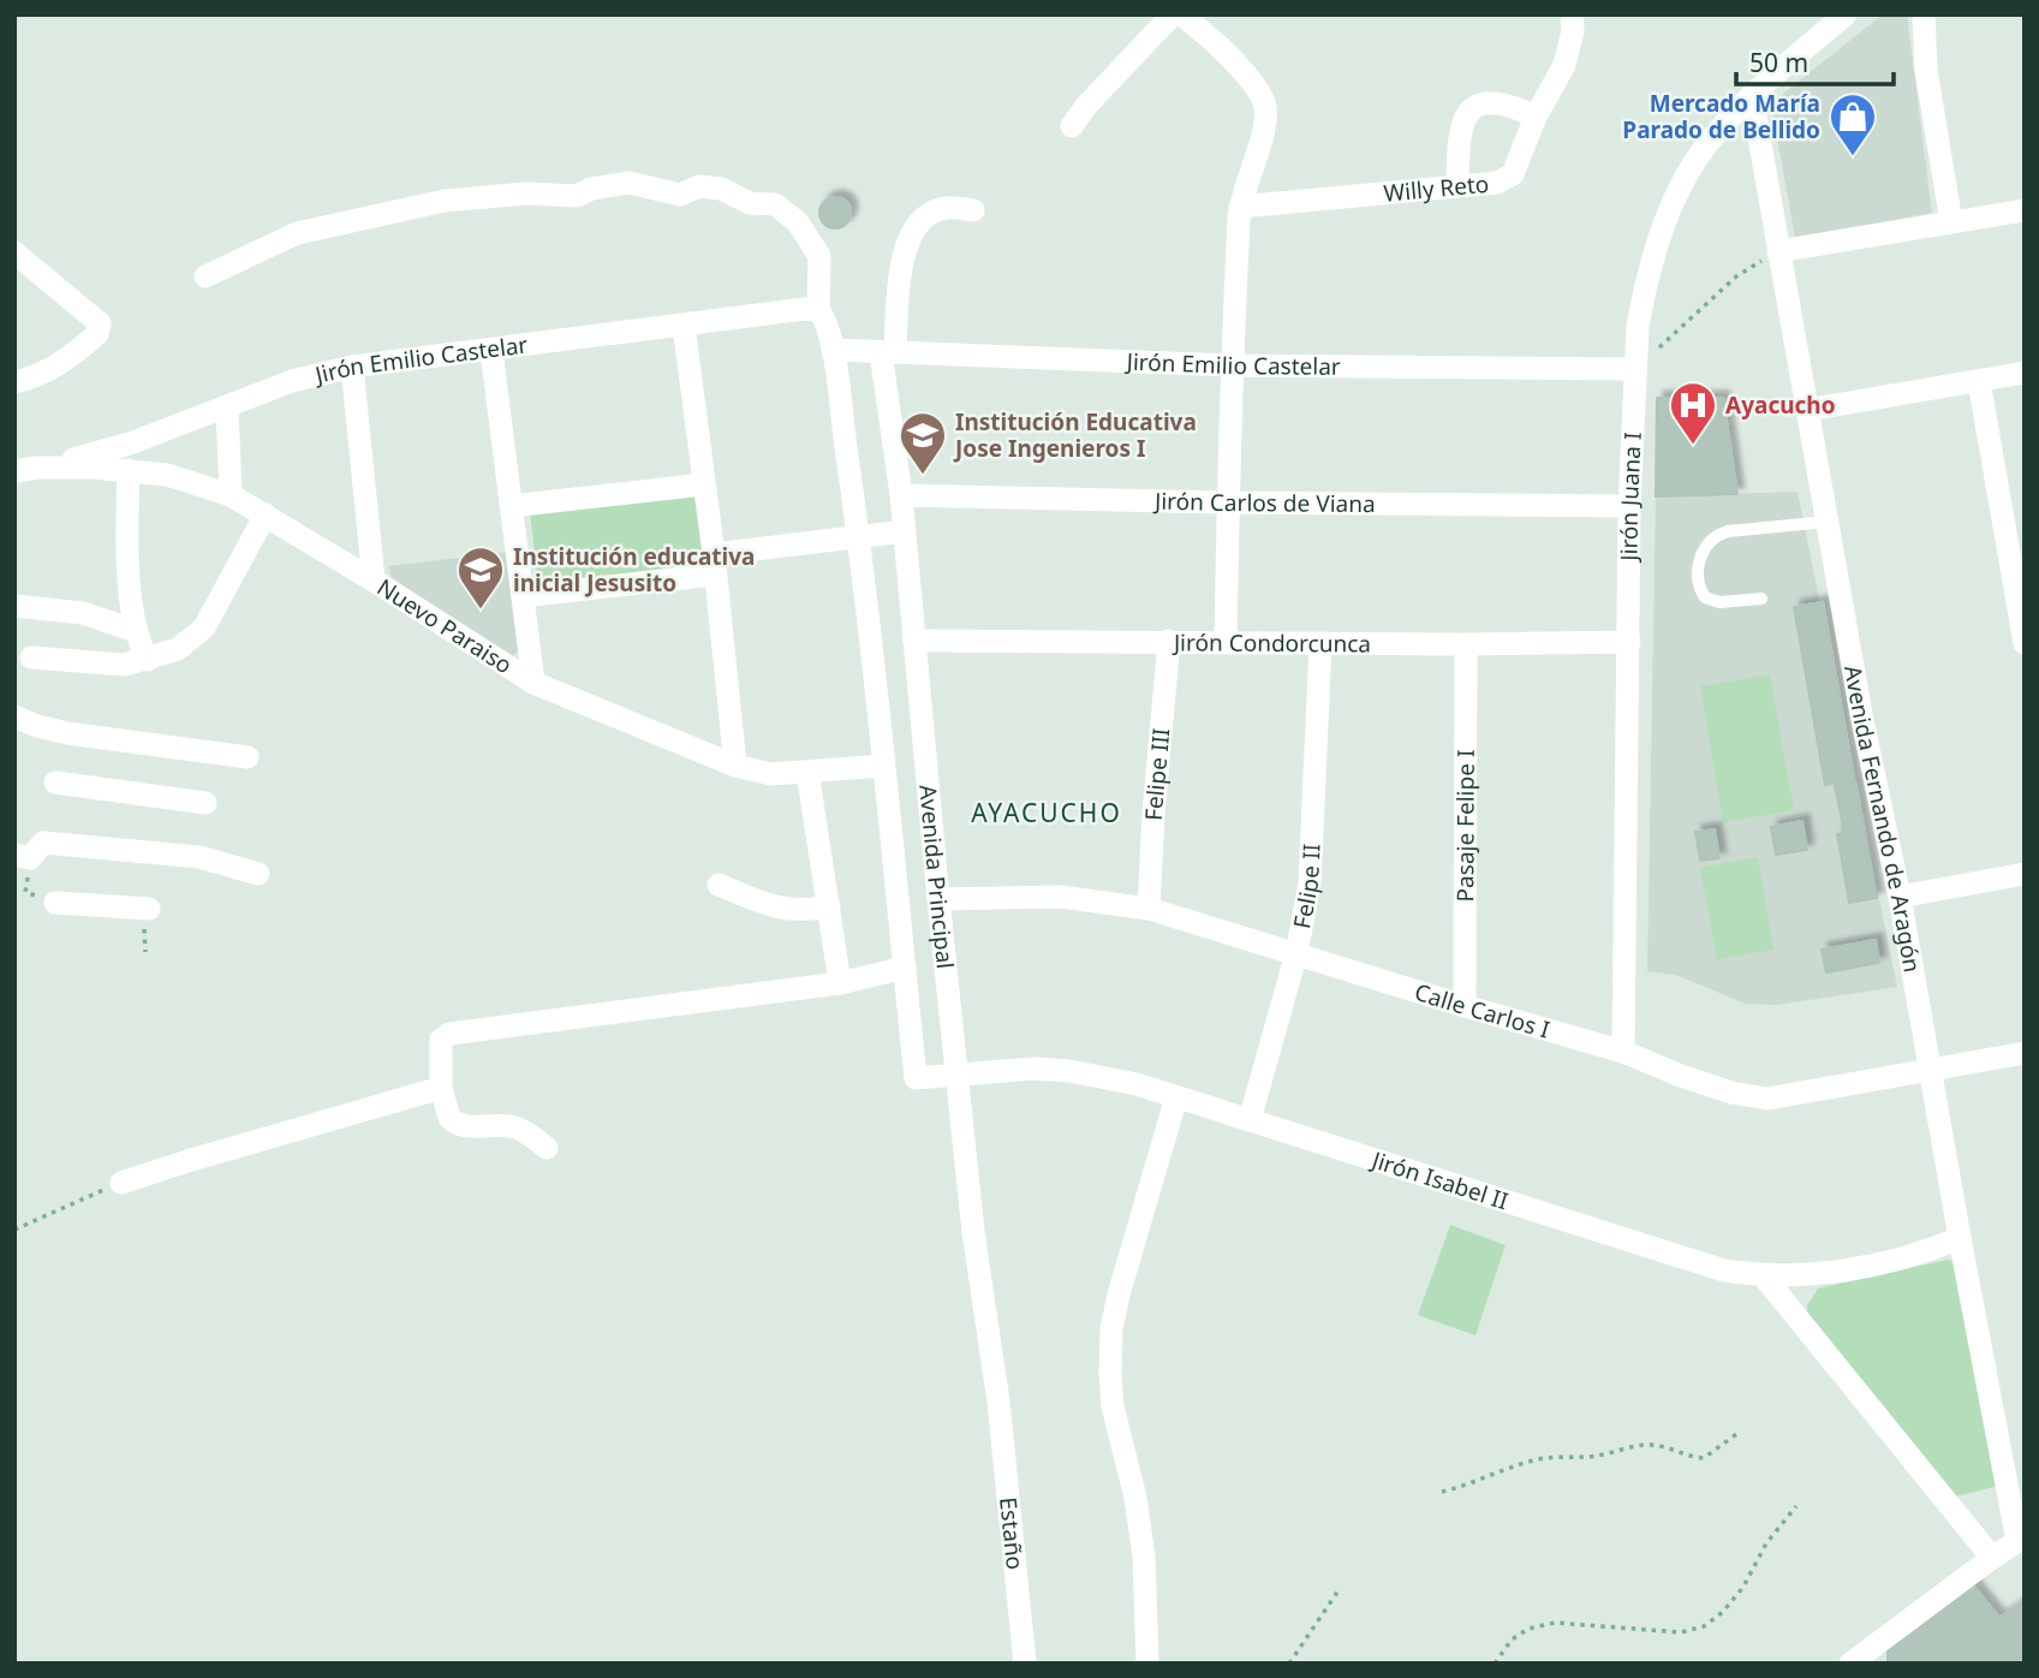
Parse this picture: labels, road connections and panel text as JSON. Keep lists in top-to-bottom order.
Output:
{
  "streets": {
    "street": [
      "Willy Reto",
      "Jirón Emilio Castelar",
      "Jirón Juana I",
      "Jirón Carlos de Viana",
      "Nuevo Paraiso",
      "Jirón Condorcunca",
      "Felipe III",
      "Avenida Fernando de Aragón",
      "Pasaje Felipe I",
      "Avenida Principal",
      "Felipe II",
      "Calle Carlos I",
      "Jirón Isabel II",
      "Estaño"
    ]
  },
  "crossings": [
    ["Jirón Emilio Castelar", "Jirón Juana I"],
    ["Jirón Emilio Castelar", "Nuevo Paraiso"],
    ["Jirón Emilio Castelar", "Avenida Principal"],
    ["Jirón Juana I", "Jirón Carlos de Viana"],
    ["Jirón Juana I", "Jirón Condorcunca"],
    ["Jirón Juana I", "Avenida Fernando de Aragón"],
    ["Jirón Juana I", "Calle Carlos I"],
    ["Jirón Carlos de Viana", "Avenida Principal"],
    ["Nuevo Paraiso", "Avenida Principal"],
    ["Jirón Condorcunca", "Felipe III"],
    ["Jirón Condorcunca", "Pasaje Felipe I"],
    ["Jirón Condorcunca", "Avenida Principal"],
    ["Jirón Condorcunca", "Felipe II"],
    ["Felipe III", "Calle Carlos I"],
    ["Avenida Fernando de Aragón", "Calle Carlos I"],
    ["Avenida Fernando de Aragón", "Jirón Isabel II"],
    ["Pasaje Felipe I", "Calle Carlos I"],
    ["Avenida Principal", "Calle Carlos I"],
    ["Avenida Principal", "Jirón Isabel II"],
    ["Avenida Principal", "Estaño"],
    ["Felipe II", "Calle Carlos I"],
    ["Felipe II", "Jirón Isabel II"]
  ],
  "districts": ["AYACUCHO"],
  "places": {
    "shop": ["Mercado María Parado de Bellido"],
    "hospital": ["Ayacucho"],
    "school or university": ["Institución Educativa Jose Ingenieros I", "Institución educativa inicial Jesusito"]
  },
  "scale_bar": "50 m"
}
